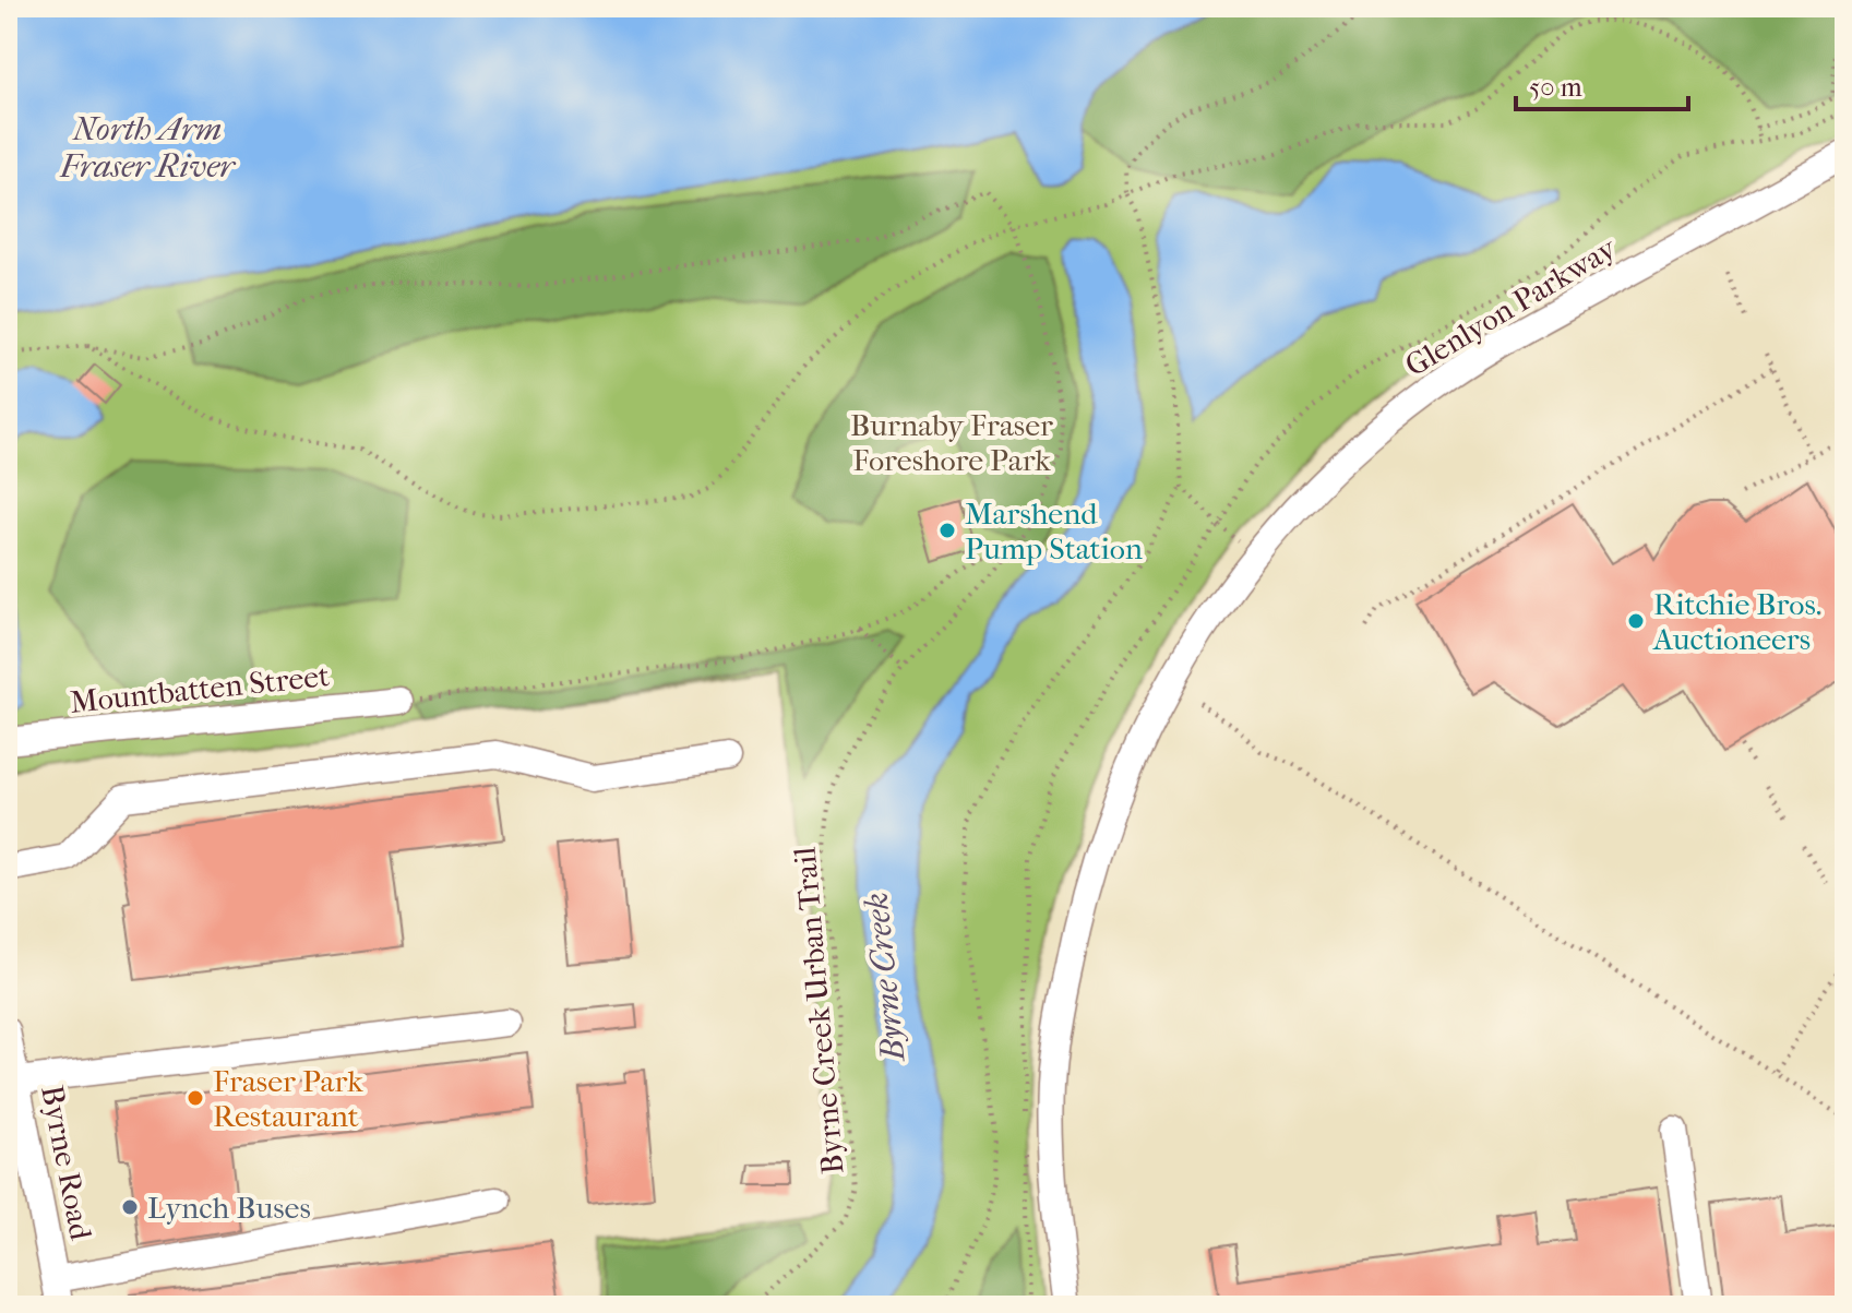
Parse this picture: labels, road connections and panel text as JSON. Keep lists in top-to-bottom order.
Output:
{
  "streets": {
    "street": ["Glenlyon Parkway", "Mountbatten Street", "Byrne Road"],
    "path": ["Byrne Creek Urban Trail"]
  },
  "water": ["North Arm Fraser River", "Byrne Creek"],
  "parks": ["Burnaby Fraser Foreshore Park"],
  "places": [
    "Marshend Pump Station",
    "Ritchie Bros. Auctioneers",
    "Fraser Park Restaurant",
    "Lynch Buses"
  ],
  "scale_bar": "50 m"
}
